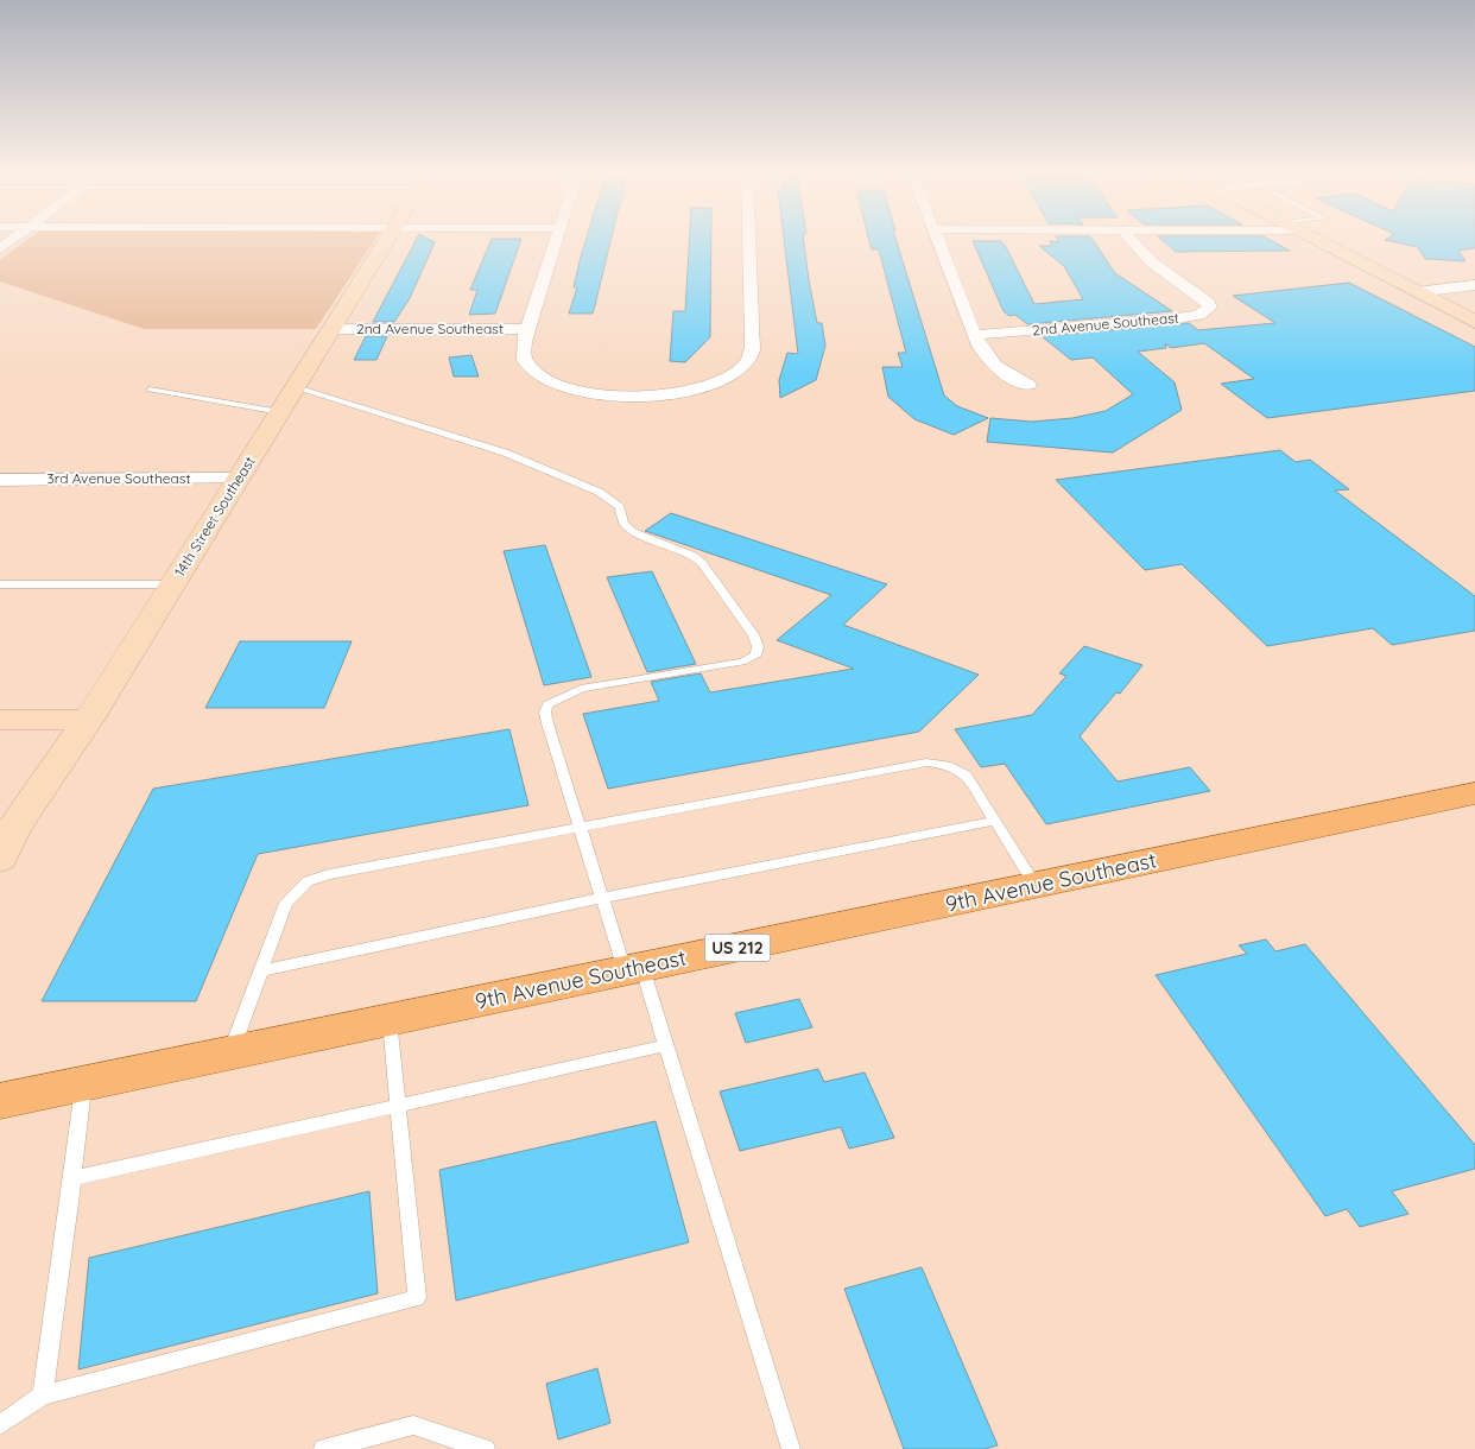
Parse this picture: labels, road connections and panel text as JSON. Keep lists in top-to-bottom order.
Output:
{
  "streets": {
    "main road": ["9th Avenue Southeast", "US 212"],
    "street": ["2nd Avenue Southeast", "3rd Avenue Southeast", "14th Street Southeast"]
  },
  "crossings": [
    ["2nd Avenue Southeast", "14th Street Southeast"],
    ["3rd Avenue Southeast", "14th Street Southeast"]
  ]
}
